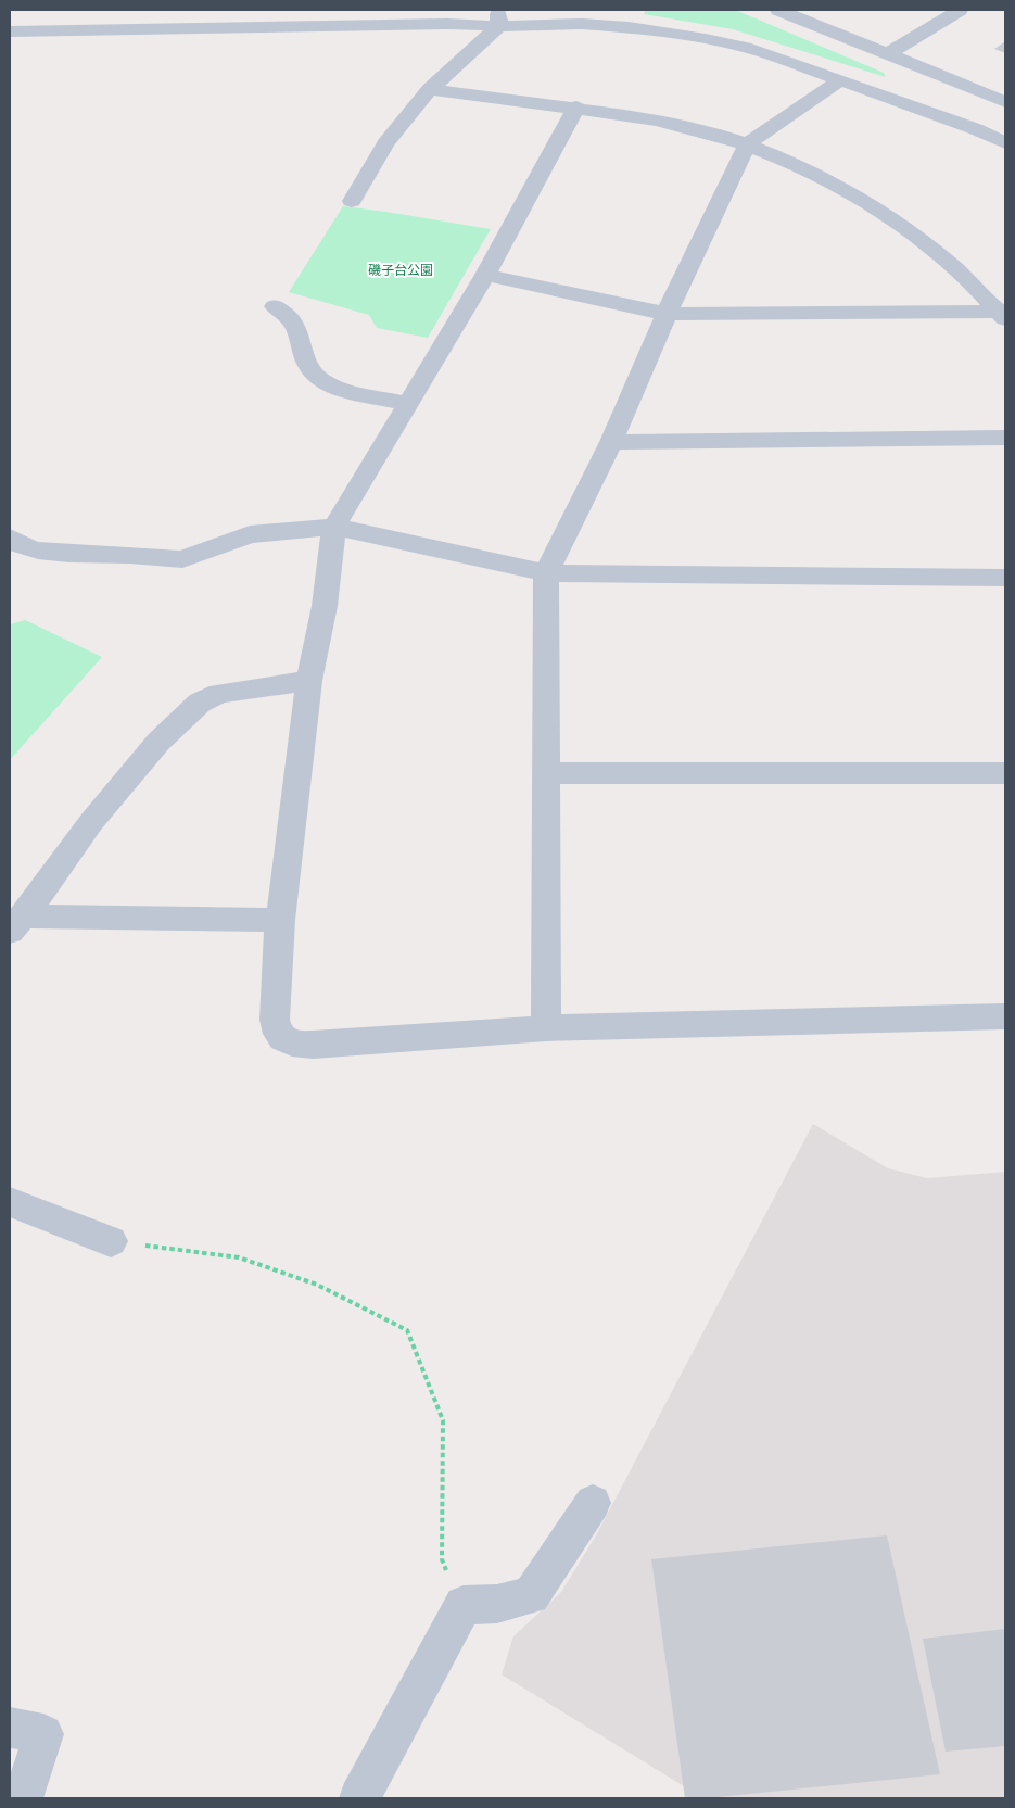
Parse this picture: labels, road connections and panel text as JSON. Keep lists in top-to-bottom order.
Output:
{
  "parks": ["磯子台公園"]
}
